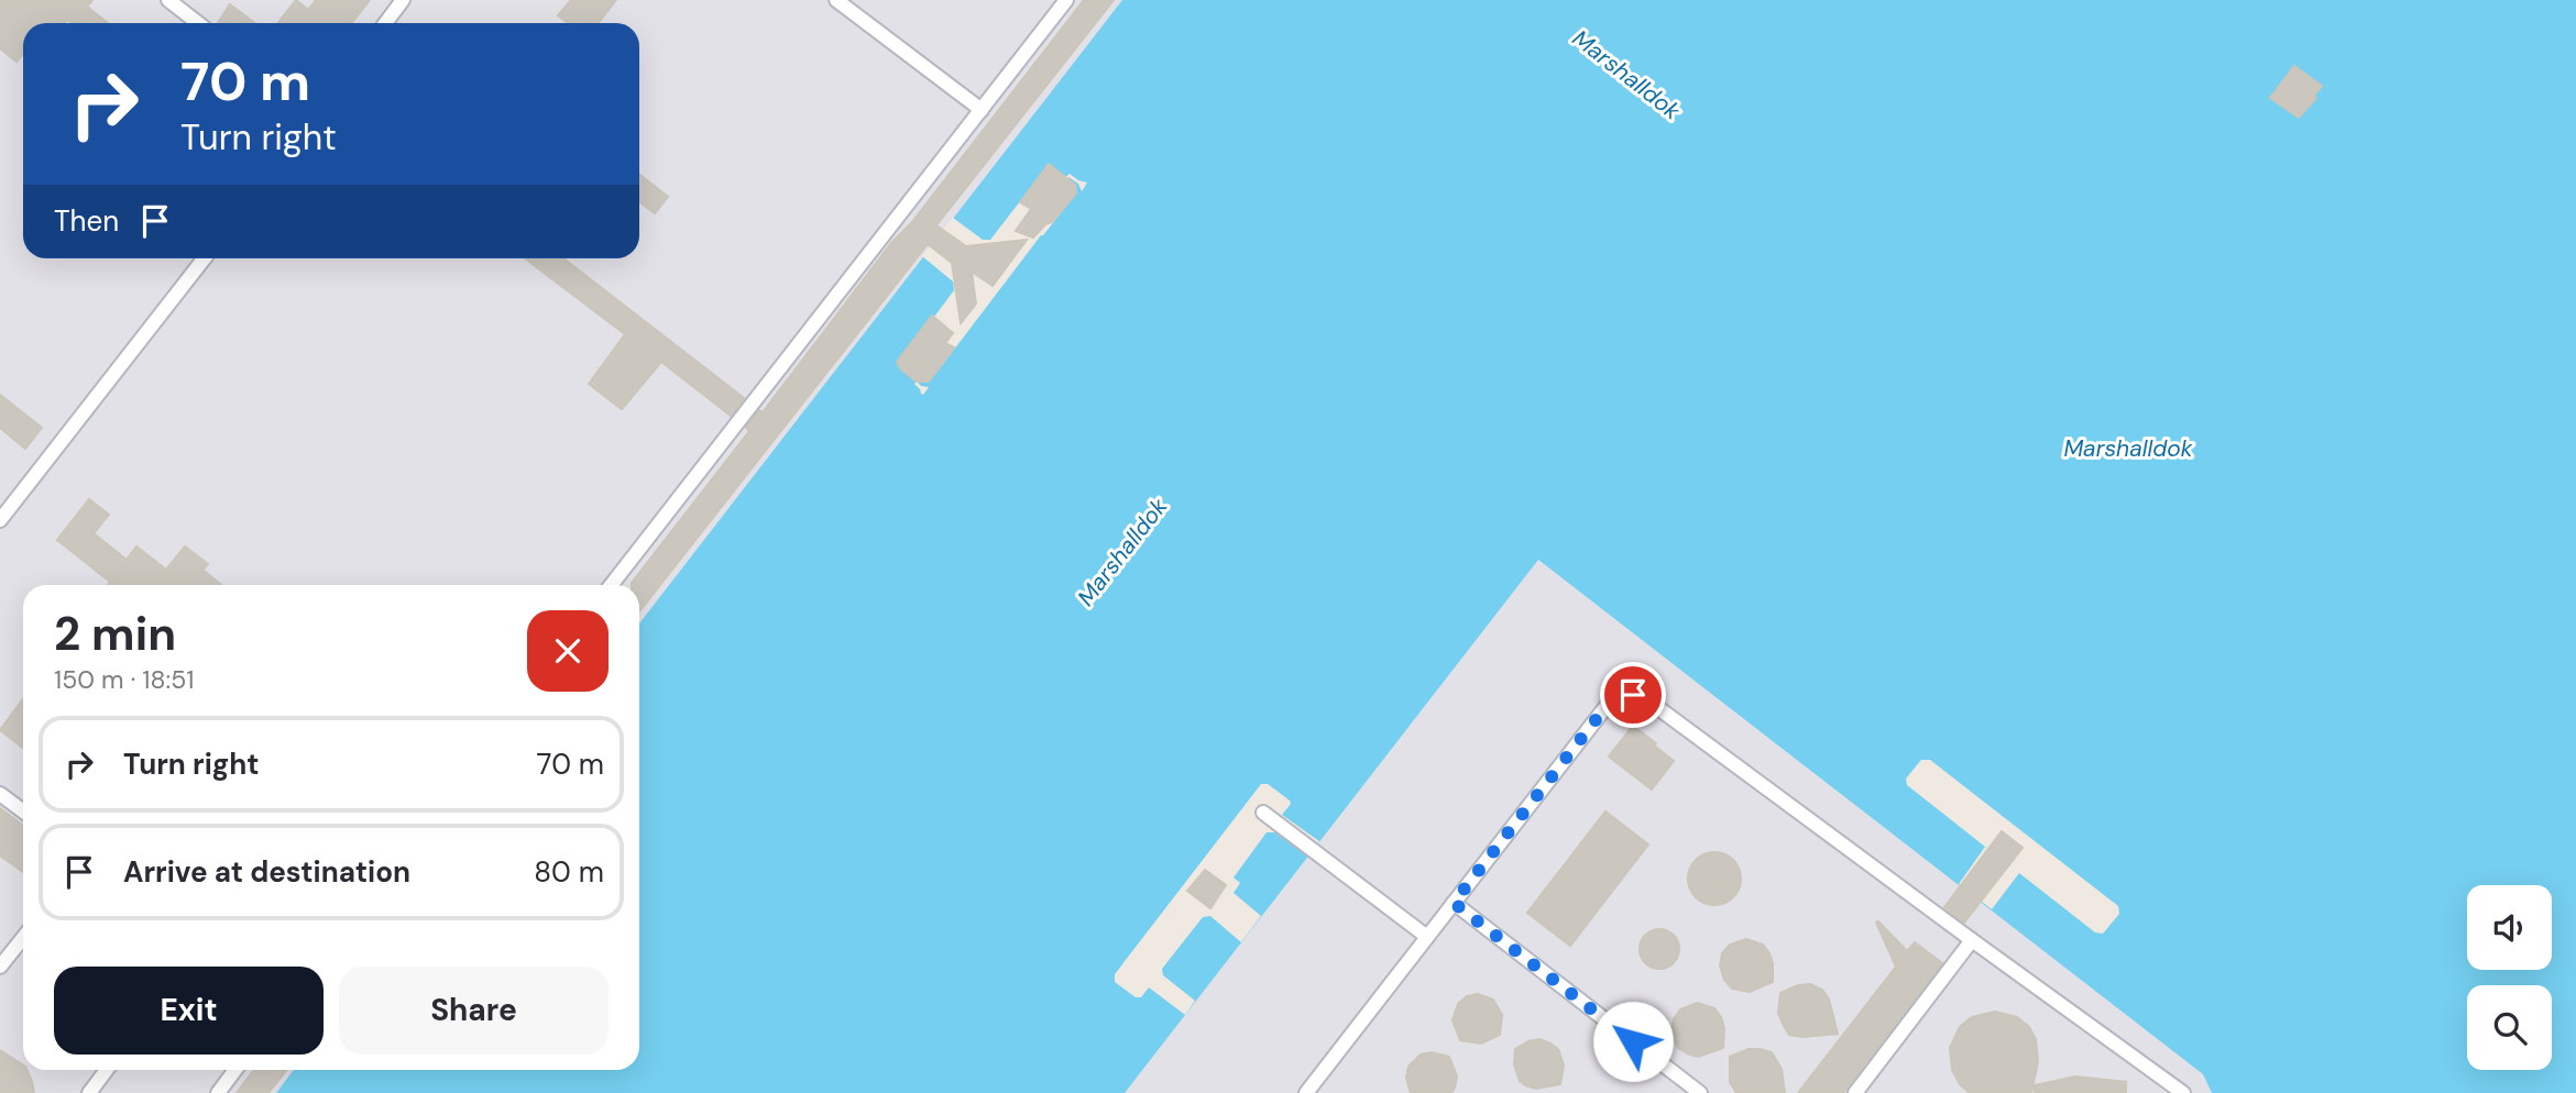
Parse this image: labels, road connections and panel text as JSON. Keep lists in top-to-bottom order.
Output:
{
  "water": ["Marshalldok"],
  "page": {
    "turn": ["70 m", "Turn right"],
    "then": "Then",
    "heading": ["2 min", "150 m · 18:51"],
    "list": [
      {
        "name": "Turn right",
        "value": "70 m"
      },
      {
        "name": "Arrive at destination",
        "value": "80 m"
      }
    ],
    "buttons": ["Exit", "Share"]
  }
}
